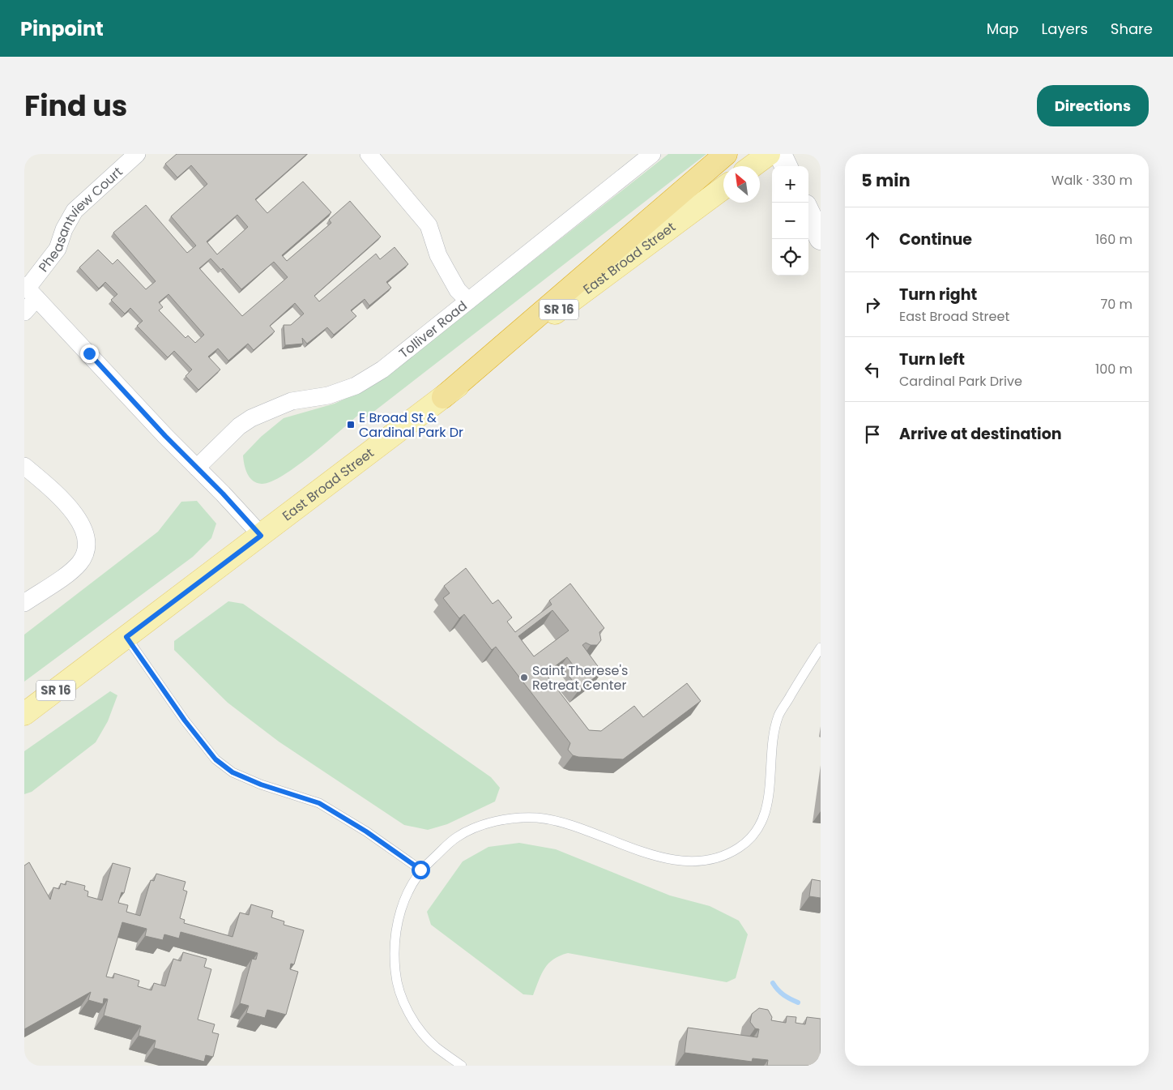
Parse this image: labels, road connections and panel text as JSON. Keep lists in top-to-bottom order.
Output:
{
  "streets": {
    "main road": ["East Broad Street", "SR 16"],
    "street": ["Pheasantview Court", "Tolliver Road"]
  },
  "places": {
    "transit": ["E Broad St & Cardinal Park Dr"],
    "other": ["Saint Therese's Retreat Center"]
  },
  "north": "top left",
  "page": {
    "header": "Pinpoint",
    "nav": ["Map", "Layers", "Share"],
    "title": "Find us",
    "buttons": "Directions",
    "heading": ["5 min", "Walk · 330 m"],
    "map_buttons": ["+", "−"],
    "list": [
      ["Continue", "160 m"],
      ["Turn right", "East Broad Street", "70 m"],
      ["Turn left", "Cardinal Park Drive", "100 m"],
      "Arrive at destination"
    ]
  }
}
